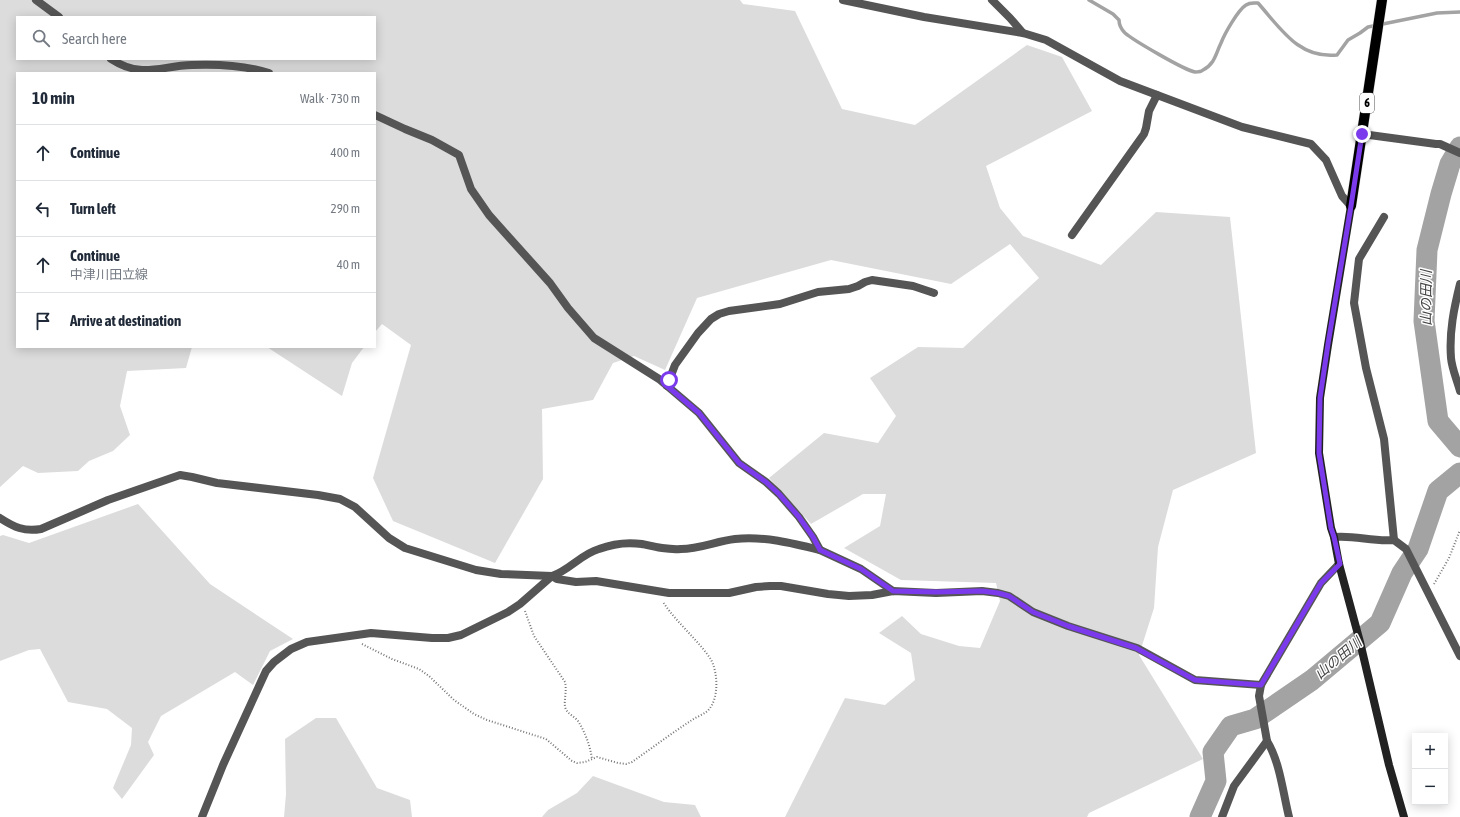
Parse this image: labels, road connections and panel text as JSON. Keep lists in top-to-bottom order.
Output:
{
  "streets": {
    "main road": ["6"]
  },
  "water": ["山の田川"],
  "page": {
    "search": "Search here",
    "heading": ["10 min", "Walk · 730 m"],
    "list": [
      ["Continue", "400 m"],
      ["Turn left", "290 m"],
      ["Continue", "中津川田立線", "40 m"],
      "Arrive at destination"
    ],
    "map_buttons": ["+", "−"]
  }
}
